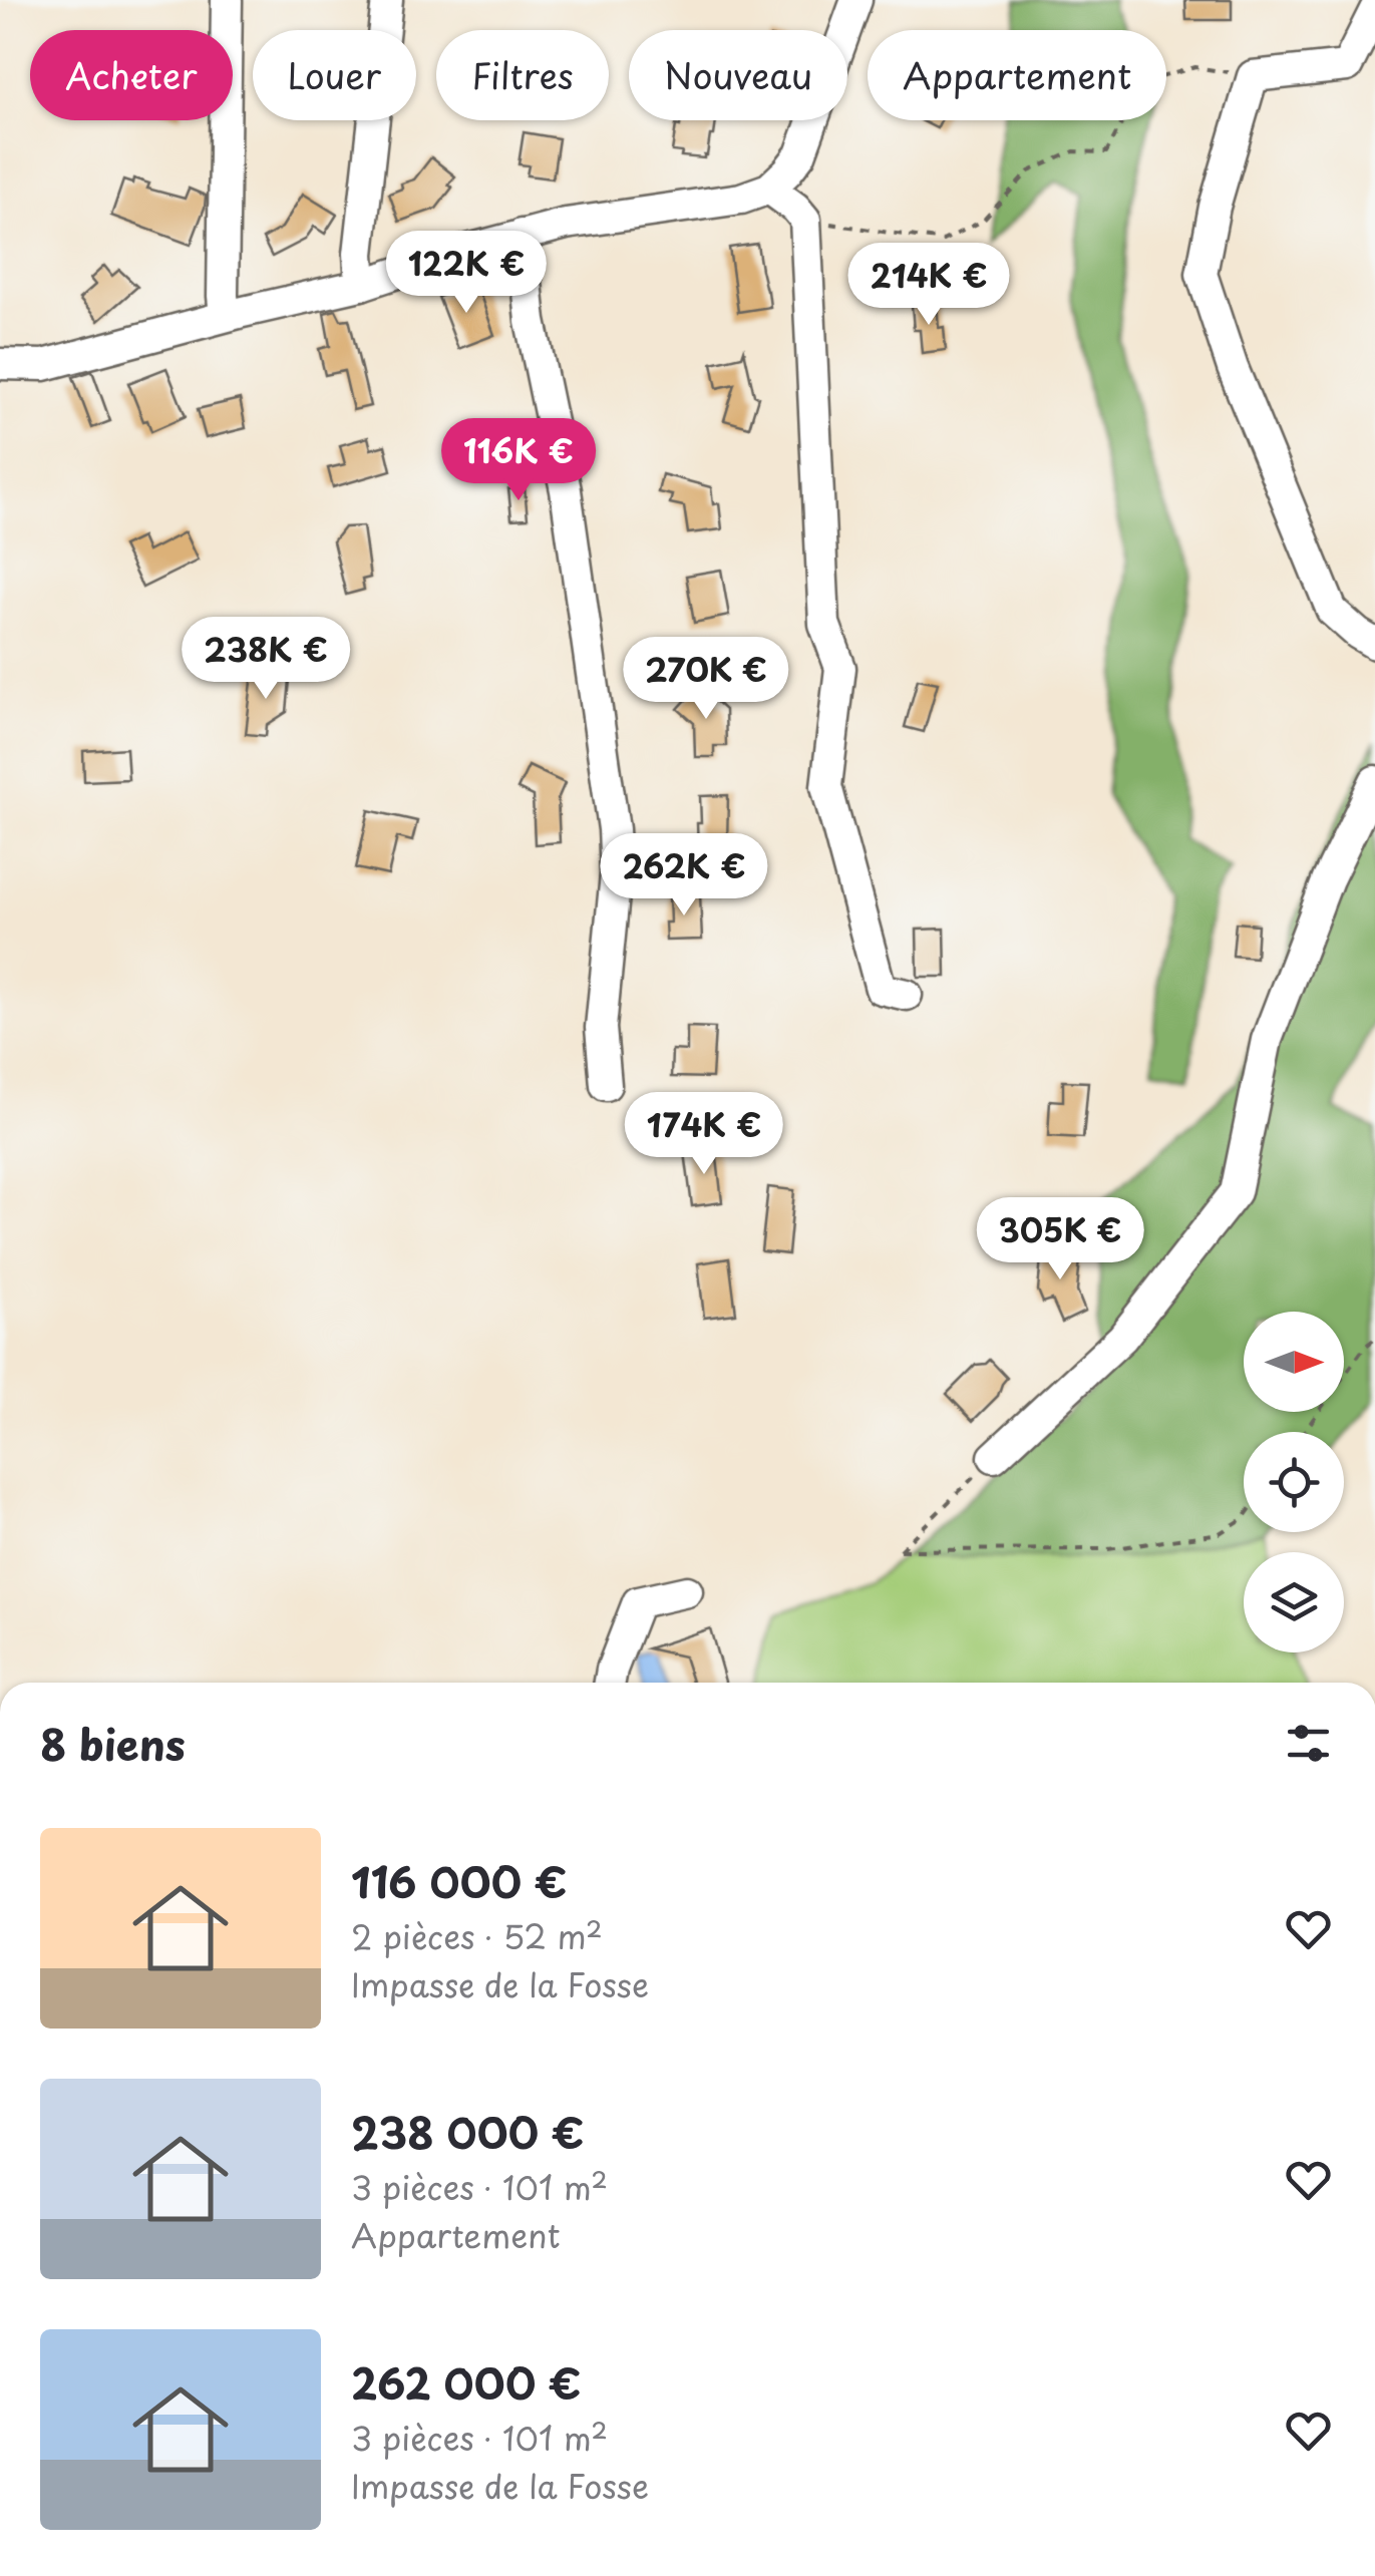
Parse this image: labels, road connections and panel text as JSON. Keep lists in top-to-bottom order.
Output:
{
  "north": "right",
  "page": {
    "chip": [
      "Acheter",
      "Louer",
      "Filtres",
      "Nouveau",
      "Appartement"
    ],
    "price": [
      "122K €",
      "214K €",
      "116K €",
      "238K €",
      "270K €",
      "262K €",
      "174K €",
      "305K €"
    ],
    "heading": "8 biens",
    "list": [
      {
        "name": "116 000 €",
        "note": "2 pièces · 52 m² · Impasse de la Fosse"
      },
      {
        "name": "238 000 €",
        "note": "3 pièces · 101 m² · Appartement"
      },
      {
        "name": "262 000 €",
        "note": "3 pièces · 101 m² · Impasse de la Fosse"
      }
    ]
  }
}
